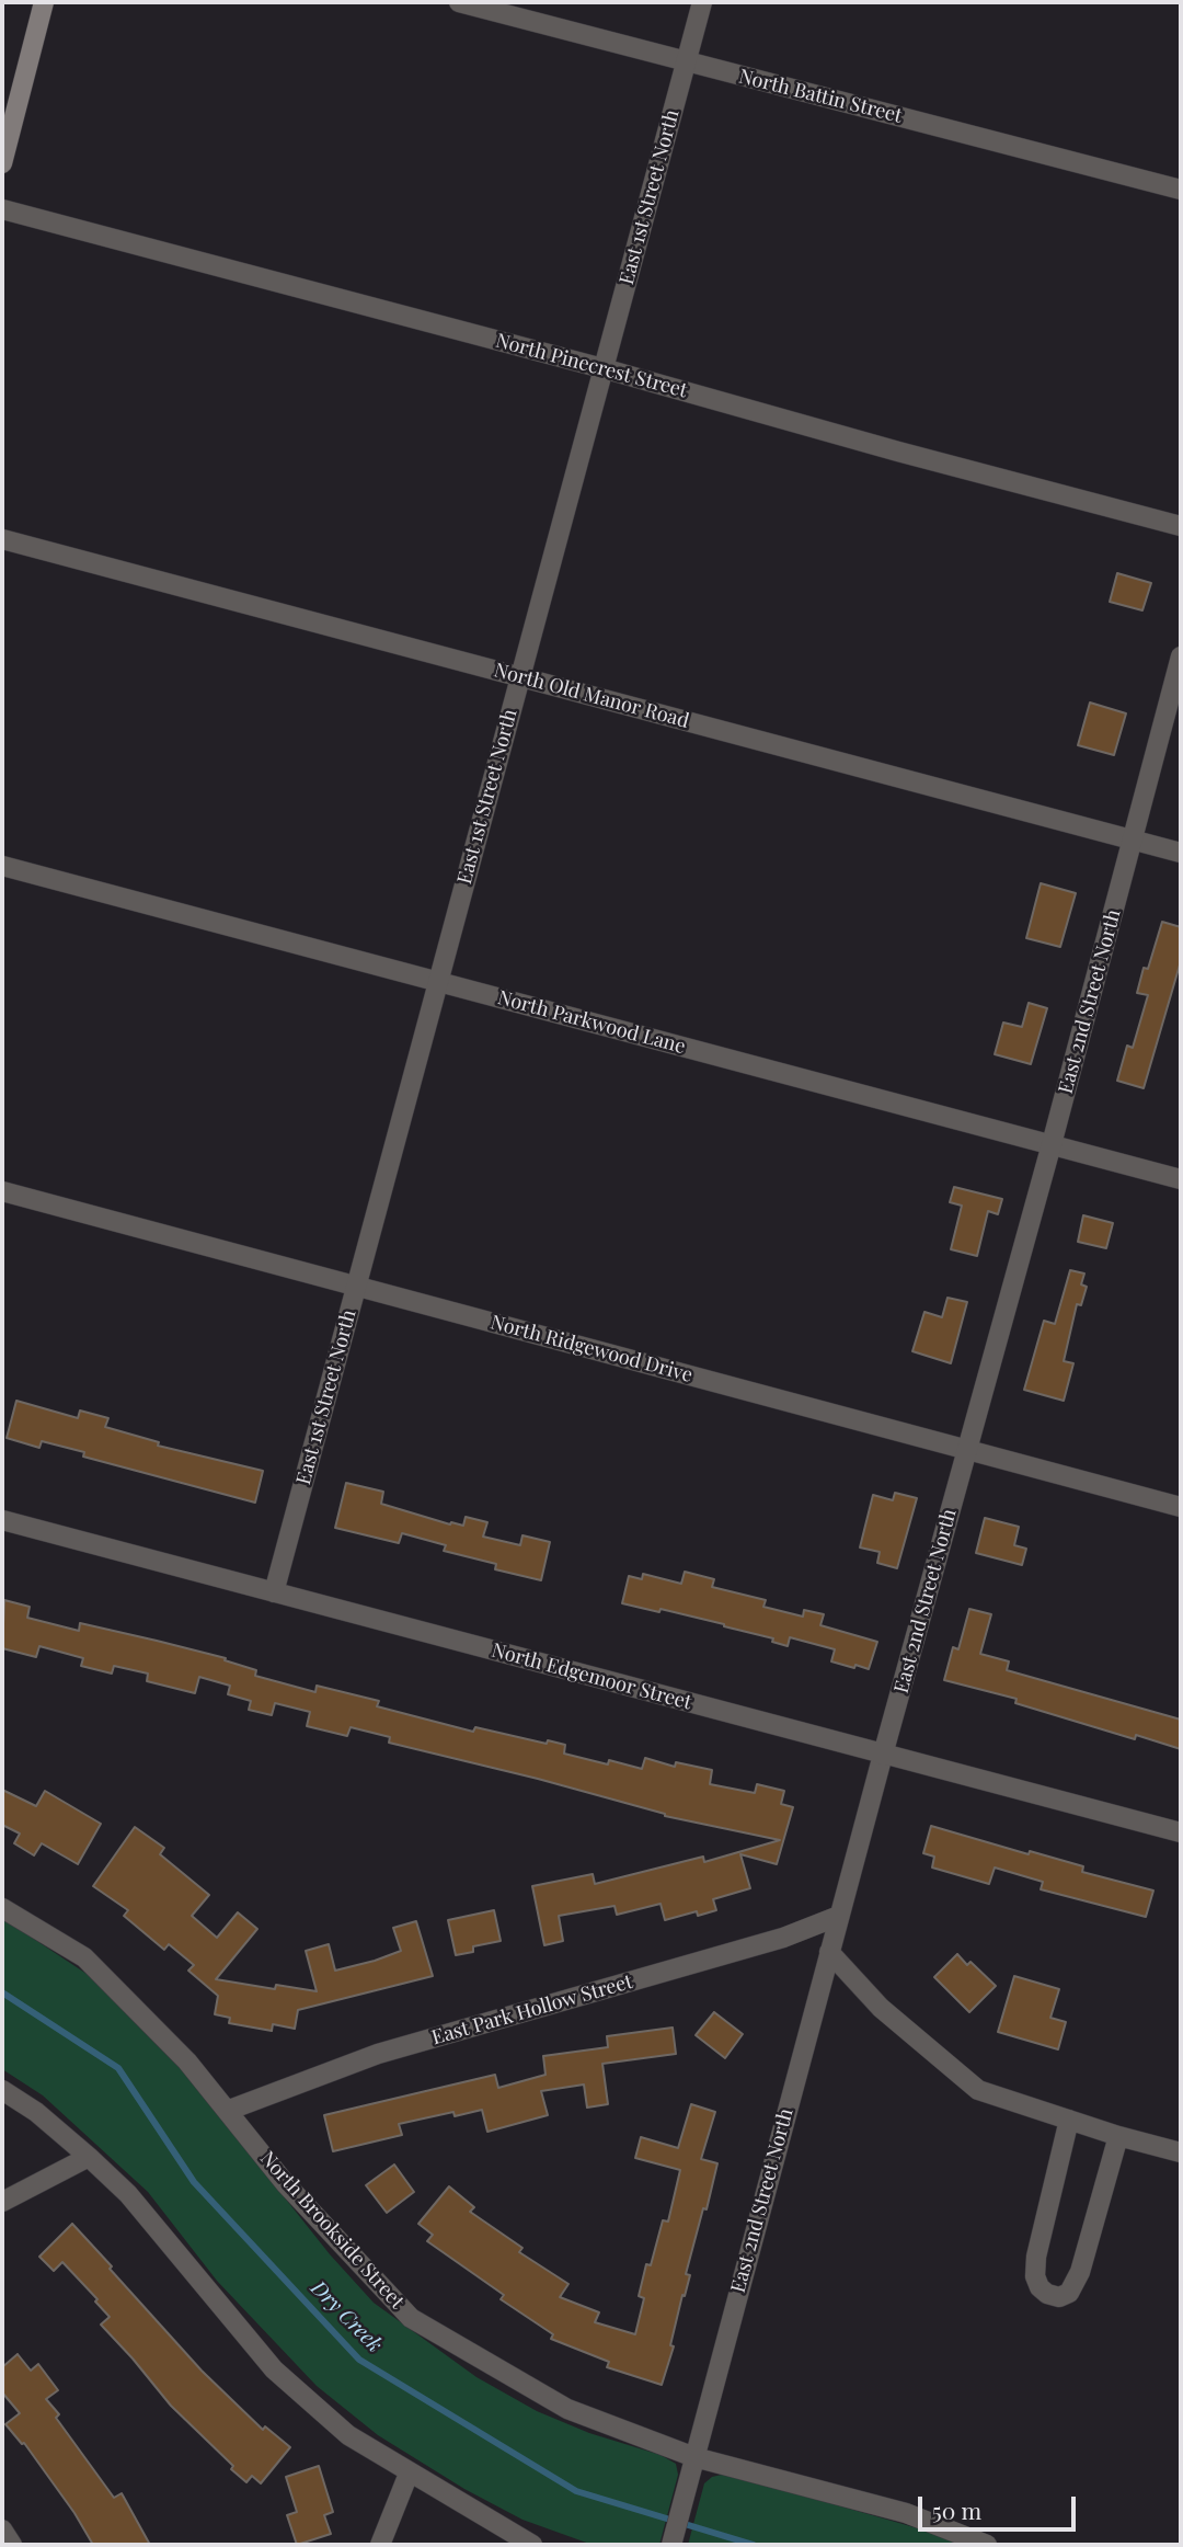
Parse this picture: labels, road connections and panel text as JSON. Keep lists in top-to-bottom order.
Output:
{
  "streets": {
    "street": [
      "North Battin Street",
      "East 1st Street North",
      "North Pinecrest Street",
      "North Old Manor Road",
      "East 2nd Street North",
      "North Parkwood Lane",
      "North Ridgewood Drive",
      "North Edgemoor Street",
      "East Park Hollow Street",
      "North Brookside Street"
    ]
  },
  "crossings": [
    ["North Battin Street", "East 1st Street North"],
    ["East 1st Street North", "North Pinecrest Street"],
    ["East 1st Street North", "North Old Manor Road"],
    ["East 1st Street North", "North Parkwood Lane"],
    ["East 1st Street North", "North Ridgewood Drive"],
    ["East 1st Street North", "North Edgemoor Street"],
    ["North Old Manor Road", "East 2nd Street North"],
    ["East 2nd Street North", "North Parkwood Lane"],
    ["East 2nd Street North", "North Ridgewood Drive"],
    ["East 2nd Street North", "North Edgemoor Street"],
    ["East 2nd Street North", "East Park Hollow Street"],
    ["East 2nd Street North", "North Brookside Street"],
    ["East Park Hollow Street", "North Brookside Street"]
  ],
  "water": ["Dry Creek"],
  "scale_bar": "50 m"
}
